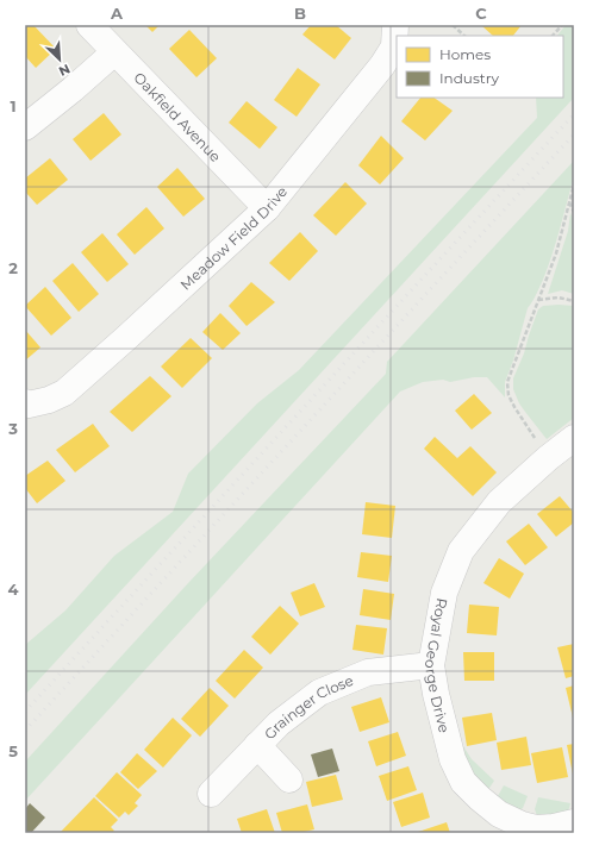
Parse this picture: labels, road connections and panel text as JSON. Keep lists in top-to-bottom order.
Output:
{
  "streets": {
    "street": [
      "Oakfield Avenue",
      "Meadow Field Drive",
      "Royal George Drive",
      "Grainger Close"
    ]
  },
  "crossings": [
    ["Oakfield Avenue", "Meadow Field Drive"],
    ["Royal George Drive", "Grainger Close"]
  ],
  "legend": ["Homes", "Industry"],
  "north": "bottom right",
  "grid": {
    "columns": ["A", "B", "C"],
    "rows": [
      "1",
      "2",
      "3",
      "4",
      "5"
    ]
  }
}
